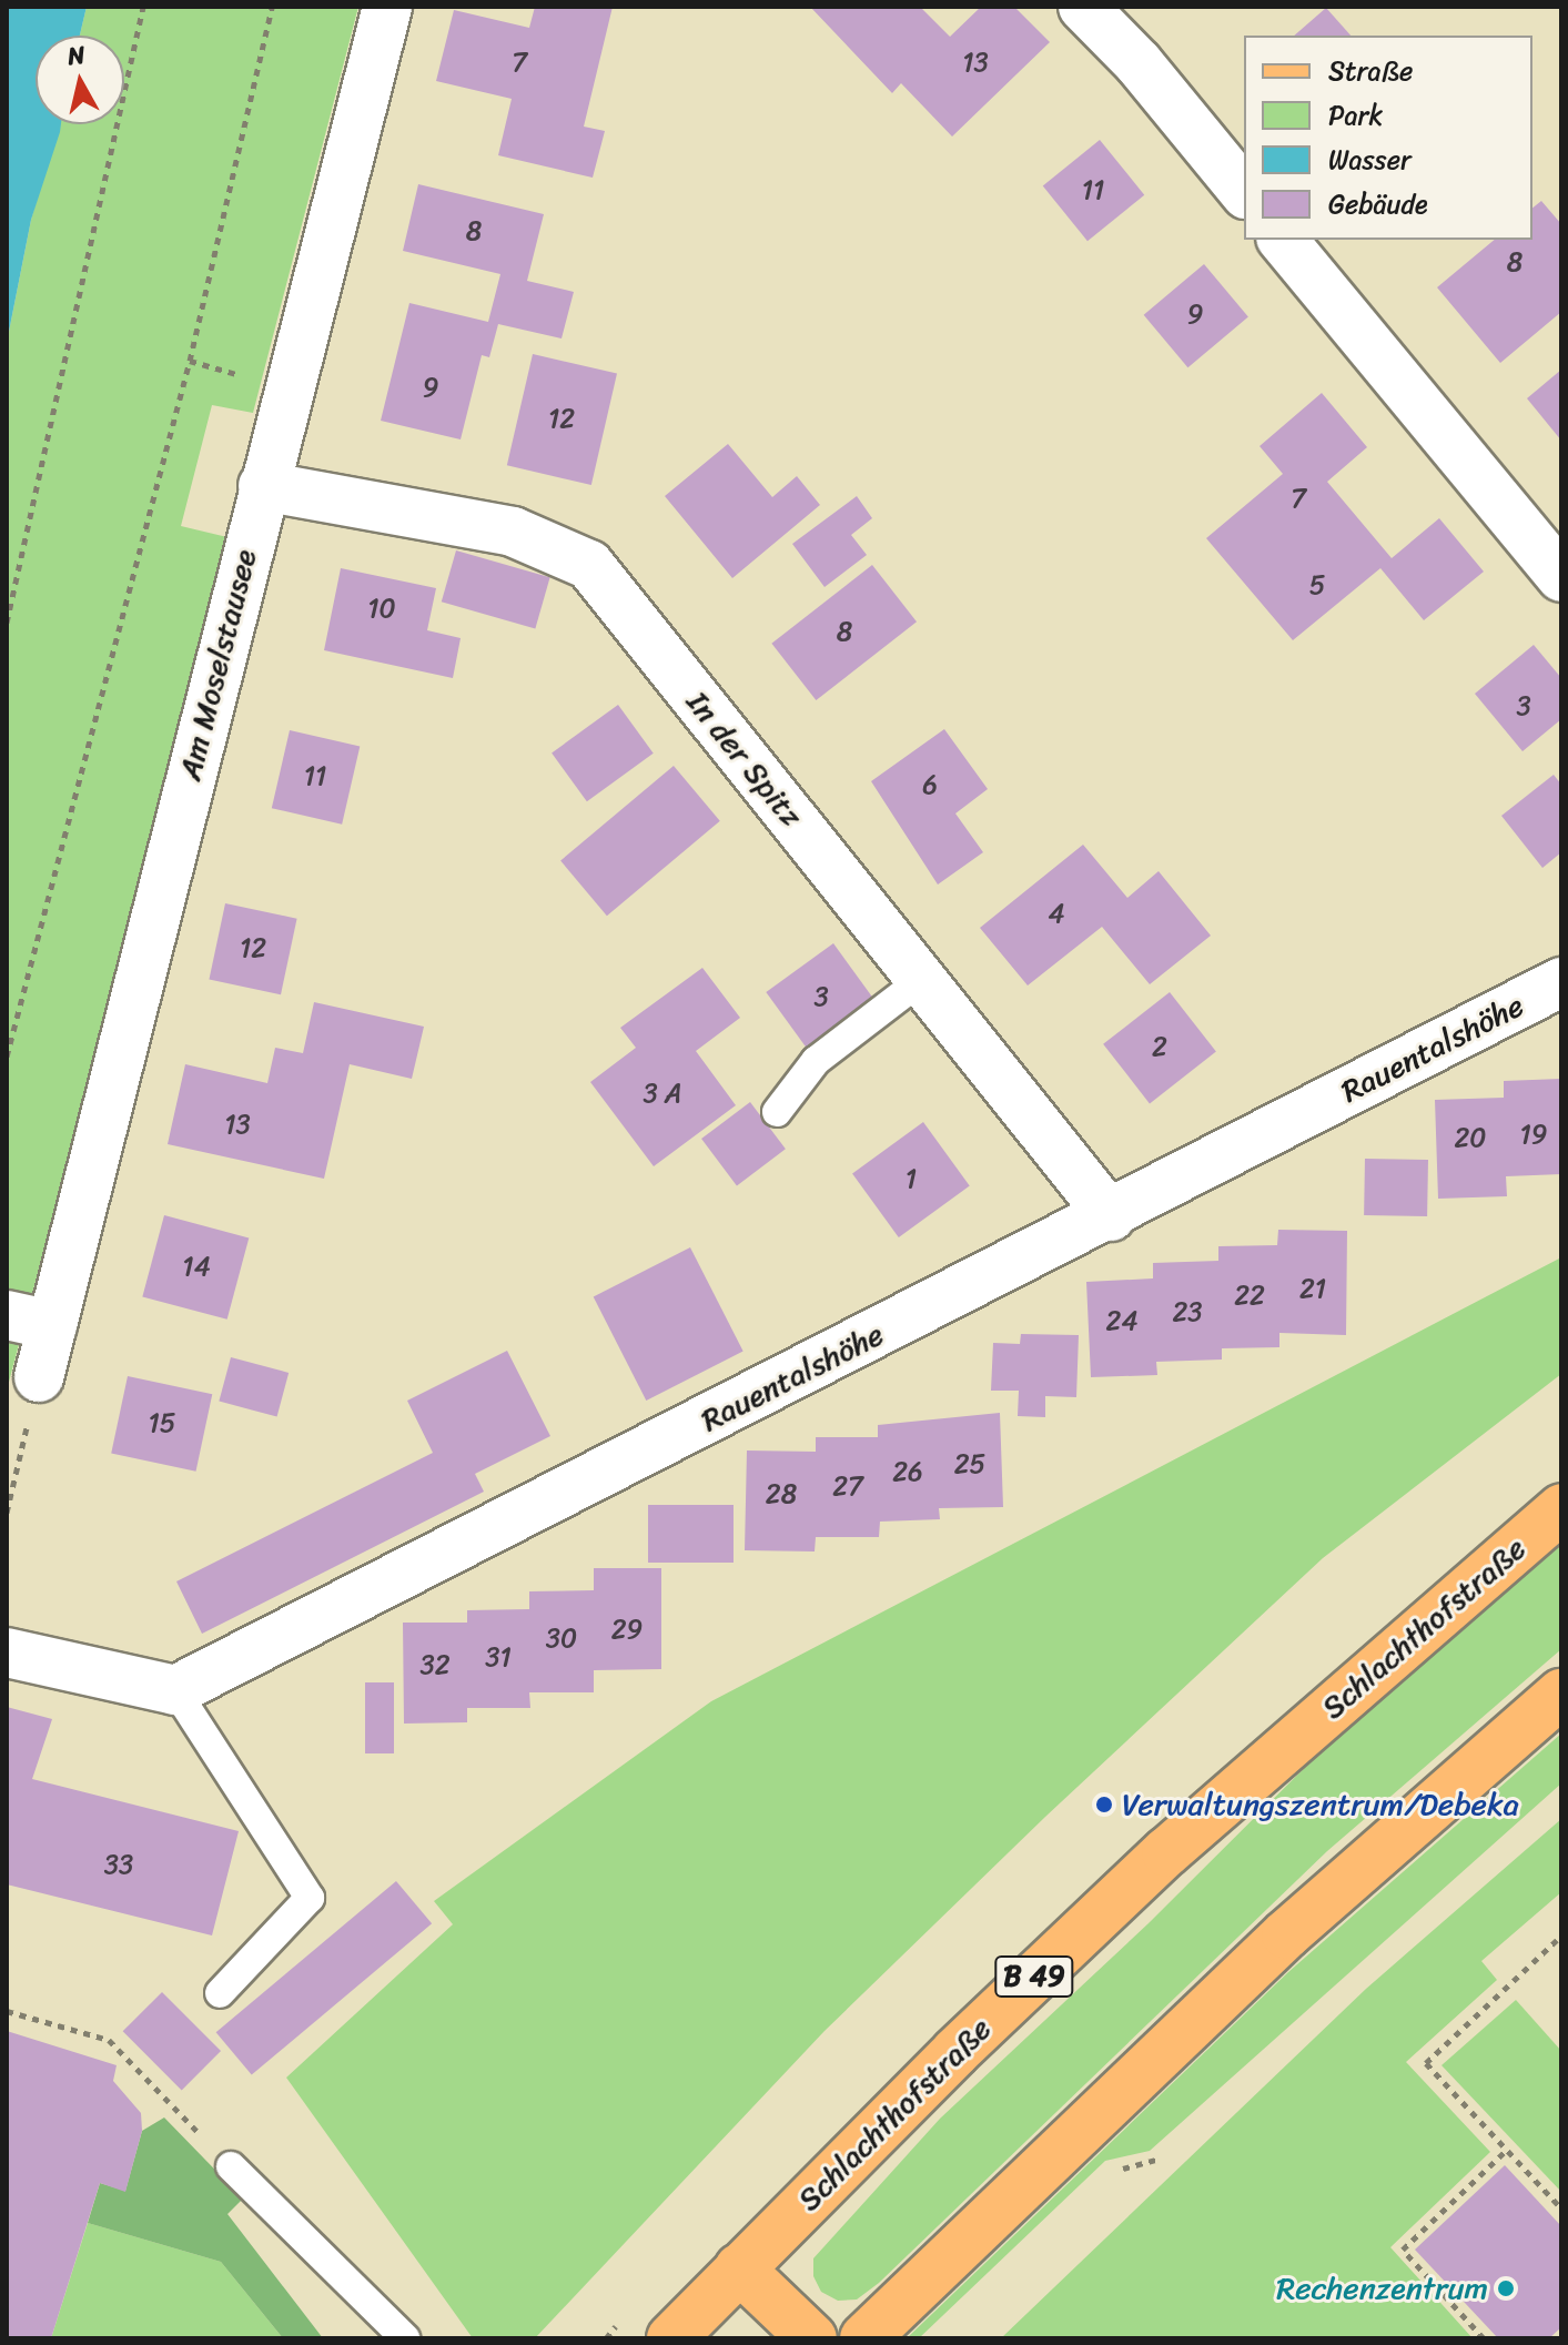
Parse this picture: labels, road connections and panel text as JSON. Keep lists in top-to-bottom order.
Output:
{
  "streets": {
    "main road": ["Schlachthofstraße", "B 49"],
    "street": ["Am Moselstausee", "In der Spitz", "Rauentalshöhe"]
  },
  "crossings": [
    ["Am Moselstausee", "In der Spitz"],
    ["In der Spitz", "Rauentalshöhe"]
  ],
  "places": ["Verwaltungszentrum/Debeka", "Rechenzentrum"],
  "house_numbers": [
    "7",
    "13",
    "11",
    "8",
    "8",
    "9",
    "9",
    "12",
    "7",
    "5",
    "10",
    "8",
    "3",
    "11",
    "6",
    "4",
    "12",
    "3",
    "2",
    "3 A",
    "13",
    "19",
    "20",
    "1",
    "14",
    "21",
    "22",
    "23",
    "24",
    "15",
    "25",
    "26",
    "27",
    "28",
    "29",
    "30",
    "31",
    "32",
    "33"
  ],
  "legend": [
    "Straße",
    "Park",
    "Wasser",
    "Gebäude"
  ],
  "north": "top"
}
